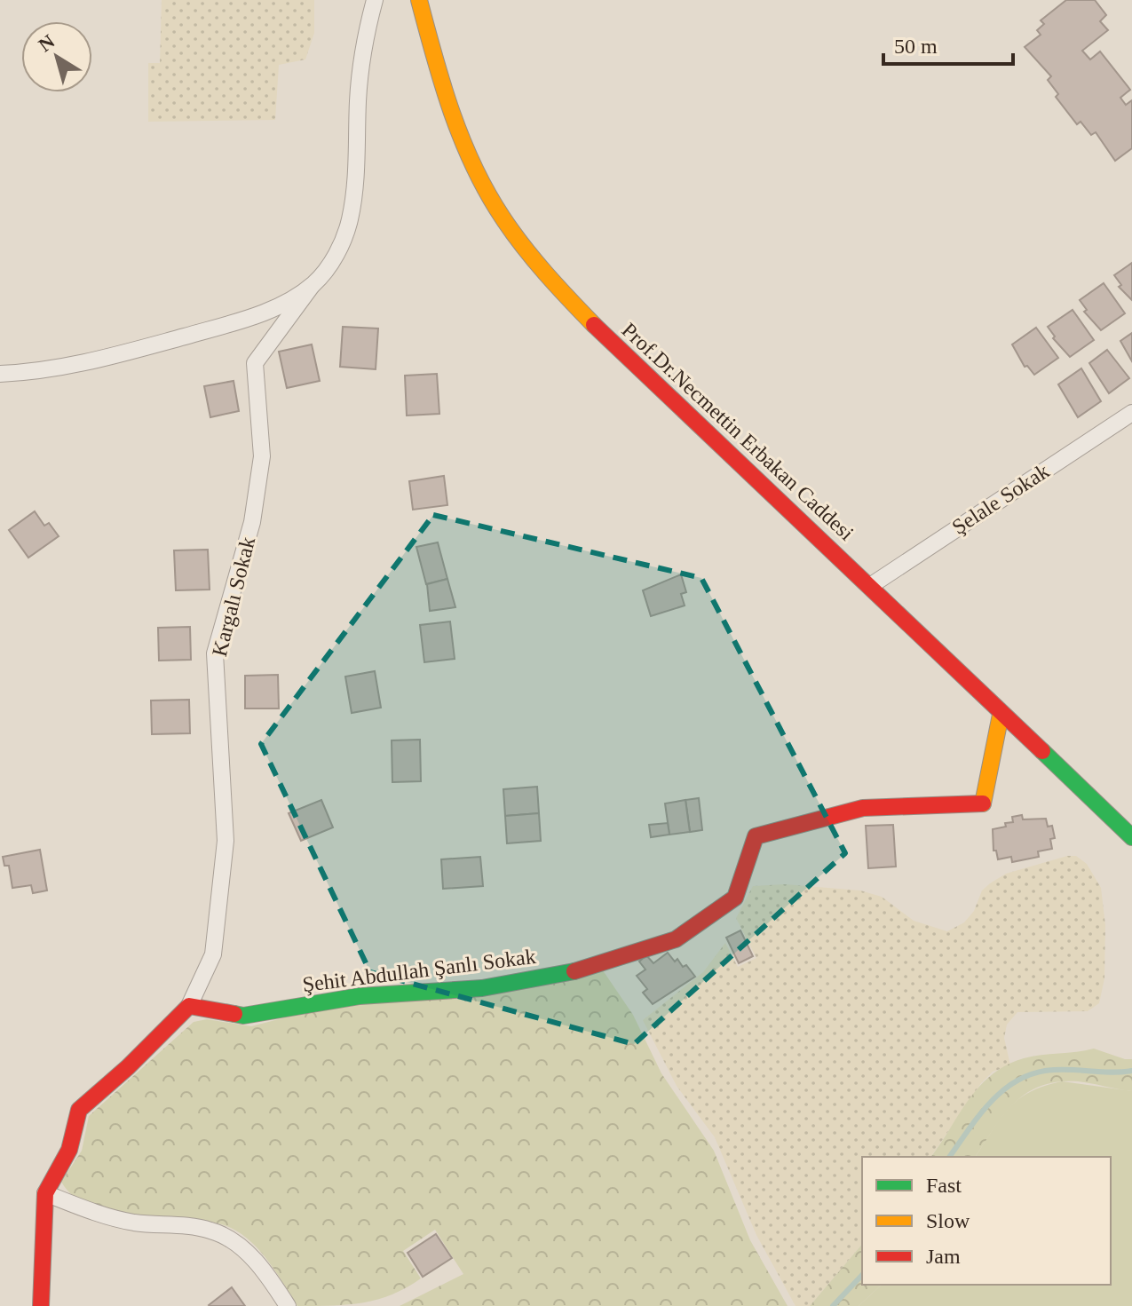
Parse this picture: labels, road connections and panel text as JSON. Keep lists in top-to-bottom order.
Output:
{
  "streets": {
    "street": [
      "Prof.Dr.Necmettin Erbakan Caddesi",
      "Şelale Sokak",
      "Kargalı Sokak",
      "Şehit Abdullah Şanlı Sokak"
    ]
  },
  "crossings": [
    ["Prof.Dr.Necmettin Erbakan Caddesi", "Şelale Sokak"],
    ["Prof.Dr.Necmettin Erbakan Caddesi", "Şehit Abdullah Şanlı Sokak"],
    ["Kargalı Sokak", "Şehit Abdullah Şanlı Sokak"]
  ],
  "legend": ["Fast", "Slow", "Jam"],
  "scale_bar": "50 m",
  "north": "top left"
}
